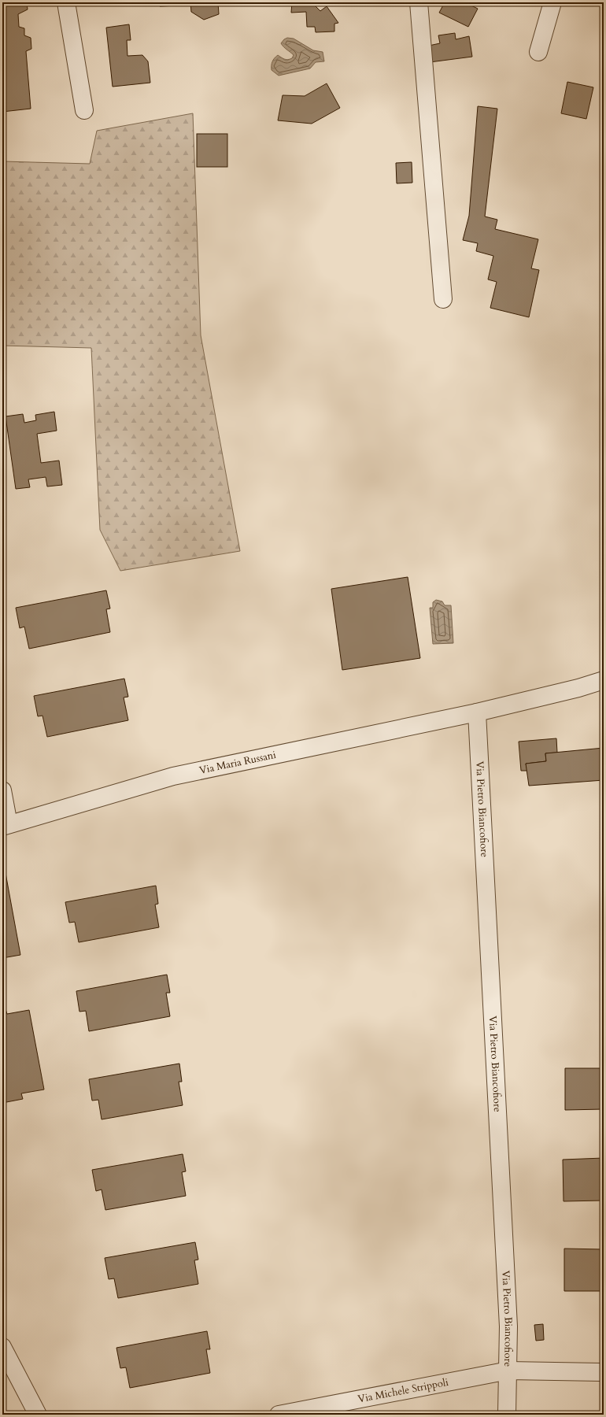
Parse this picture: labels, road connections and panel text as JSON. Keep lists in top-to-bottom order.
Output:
{
  "streets": {
    "street": ["Via Maria Russani", "Via Pietro Biancofiore", "Via Michele Strippoli"]
  },
  "crossings": [
    ["Via Maria Russani", "Via Pietro Biancofiore"],
    ["Via Pietro Biancofiore", "Via Michele Strippoli"]
  ]
}
